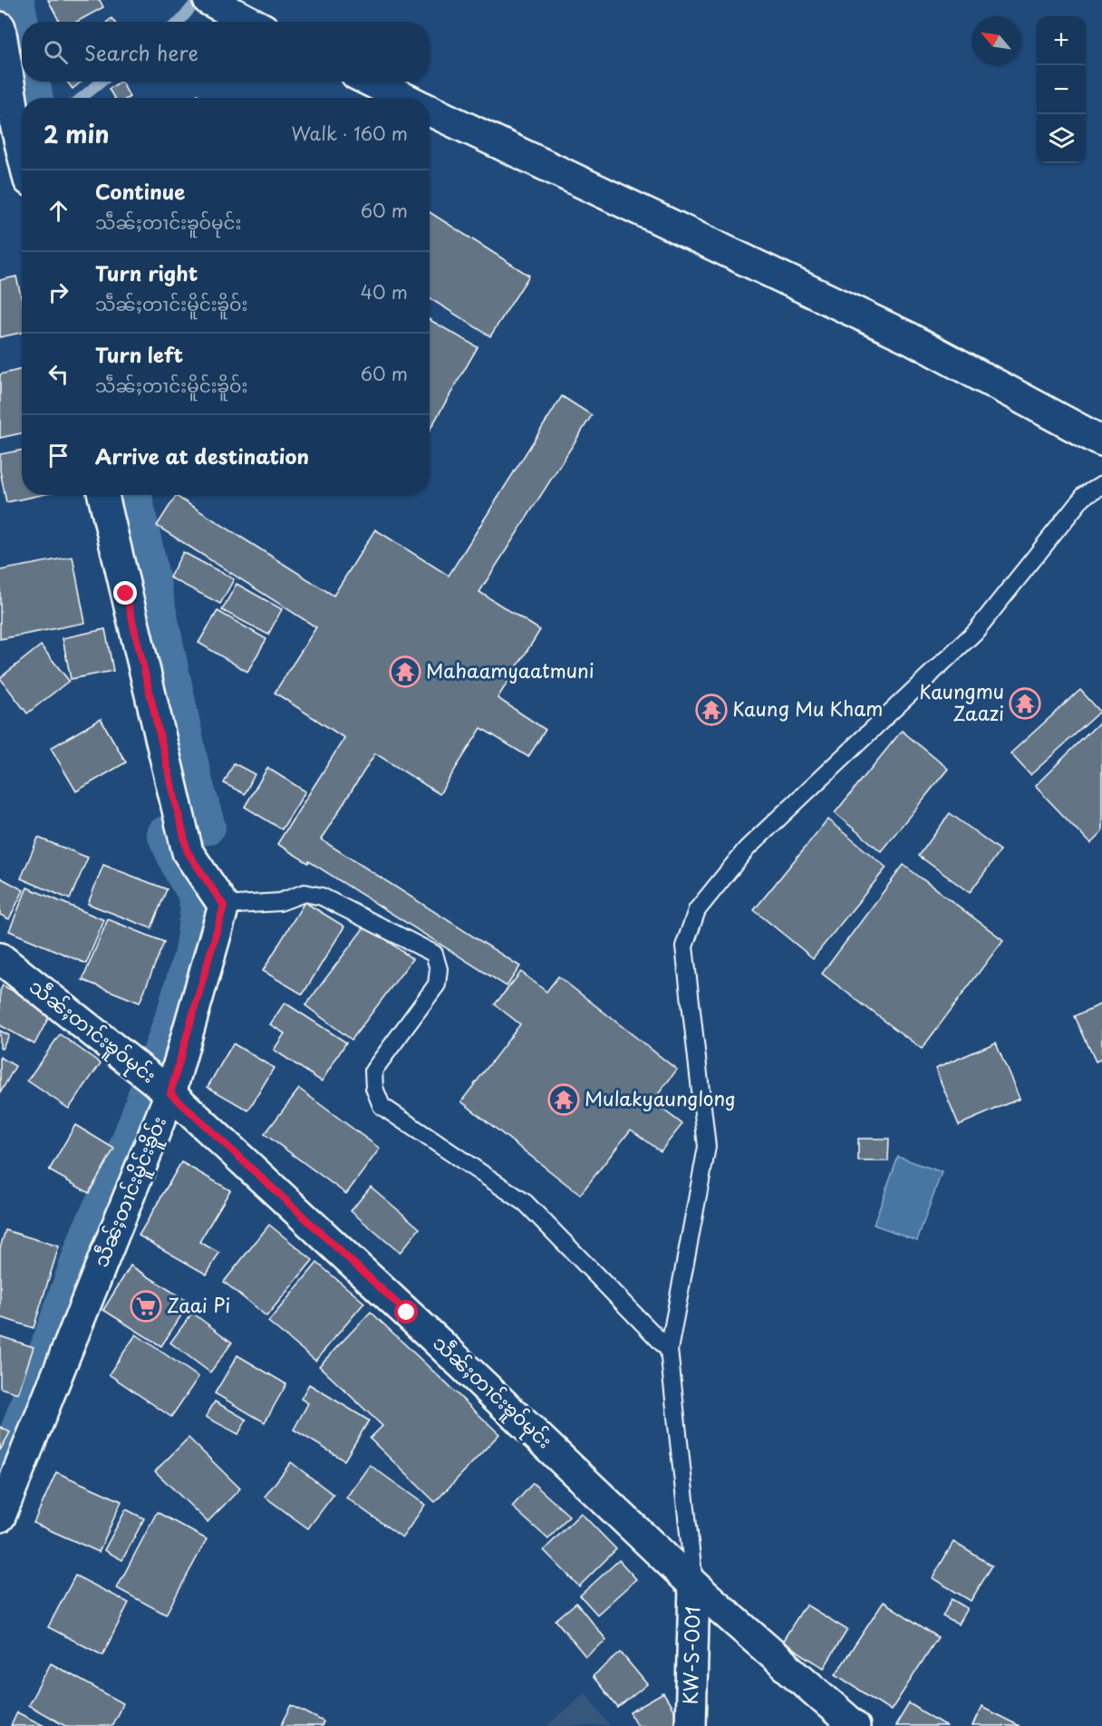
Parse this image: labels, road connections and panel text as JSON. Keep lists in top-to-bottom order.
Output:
{
  "streets": {
    "street": ["သဵၼ်ႈတၢင်းၶူဝ်မုင်း", "သဵၼ်ႈတၢင်းမိူင်းၶိူဝ်း", "KW-S-001"]
  },
  "crossings": [
    ["သဵၼ်ႈတၢင်းၶူဝ်မုင်း", "သဵၼ်ႈတၢင်းမိူင်းၶိူဝ်း"],
    ["သဵၼ်ႈတၢင်းၶူဝ်မုင်း", "KW-S-001"]
  ],
  "places": {
    "temple": [
      "Mahaamyaatmuni",
      "Kaungmu Zaazi",
      "Kaung Mu Kham",
      "Mulakyaunglong"
    ],
    "supermarket": ["Zaai Pi"]
  },
  "north": "top left",
  "page": {
    "map_buttons": ["+", "−"],
    "search": "Search here",
    "heading": ["2 min", "Walk · 160 m"],
    "list": [
      ["Continue", "သဵၼ်ႈတၢင်းၶူဝ်မုင်း", "60 m"],
      ["Turn right", "သဵၼ်ႈတၢင်းမိူင်းၶိူဝ်း", "40 m"],
      ["Turn left", "သဵၼ်ႈတၢင်းမိူင်းၶိူဝ်း", "60 m"],
      "Arrive at destination"
    ]
  }
}
